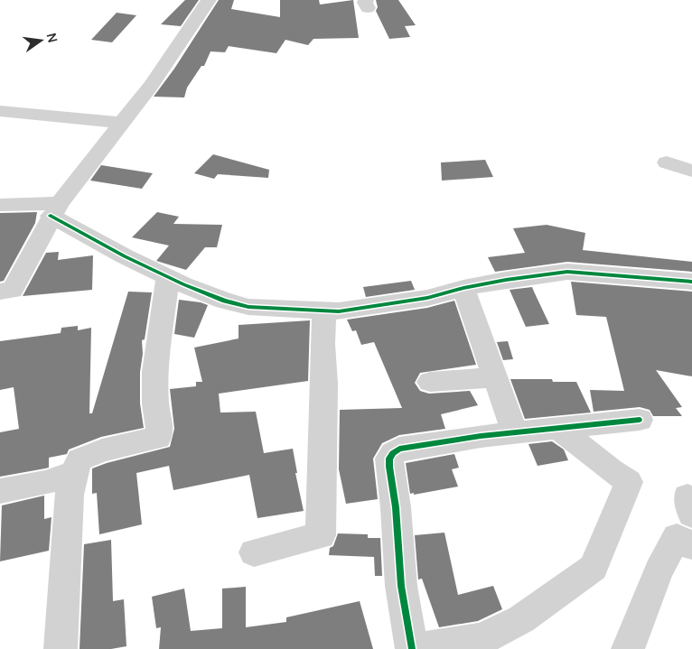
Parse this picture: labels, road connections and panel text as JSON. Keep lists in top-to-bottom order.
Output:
{
  "north": "right"
}
